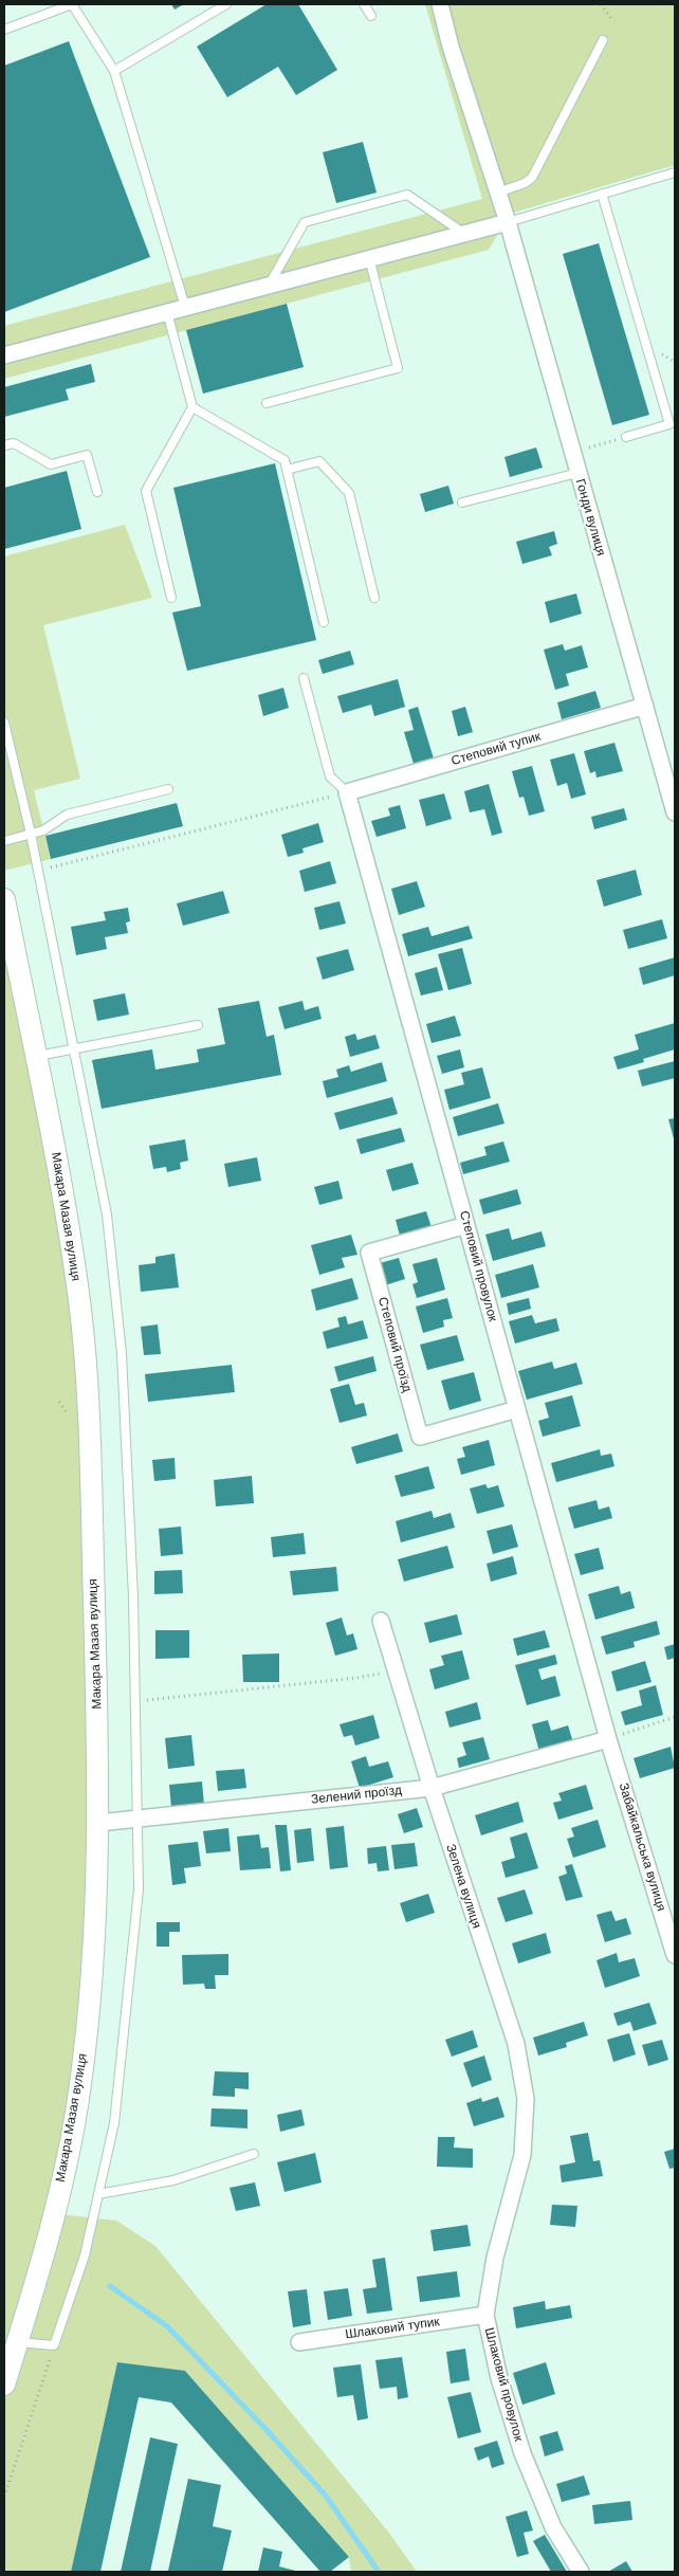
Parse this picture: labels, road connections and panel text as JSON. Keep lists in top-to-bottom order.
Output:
{
  "streets": {
    "main road": ["Макара Мазая вулиця"],
    "street": [
      "Гонди вулиця",
      "Степовий тупик",
      "Степовий провулок",
      "Степовий проїзд",
      "Зелений проїзд",
      "Забайкальська вулиця",
      "Зелена вулиця",
      "Шлаковий тупик",
      "Шлаковий провулок"
    ]
  },
  "crossings": [
    ["Гонди вулиця", "Степовий тупик"],
    ["Степовий тупик", "Степовий провулок"],
    ["Макара Мазая вулиця", "Зелений проїзд"],
    ["Степовий провулок", "Степовий проїзд"],
    ["Степовий провулок", "Зелений проїзд"],
    ["Степовий провулок", "Забайкальська вулиця"],
    ["Зелений проїзд", "Забайкальська вулиця"],
    ["Зелений проїзд", "Зелена вулиця"],
    ["Зелена вулиця", "Шлаковий провулок"],
    ["Шлаковий тупик", "Шлаковий провулок"]
  ]
}
